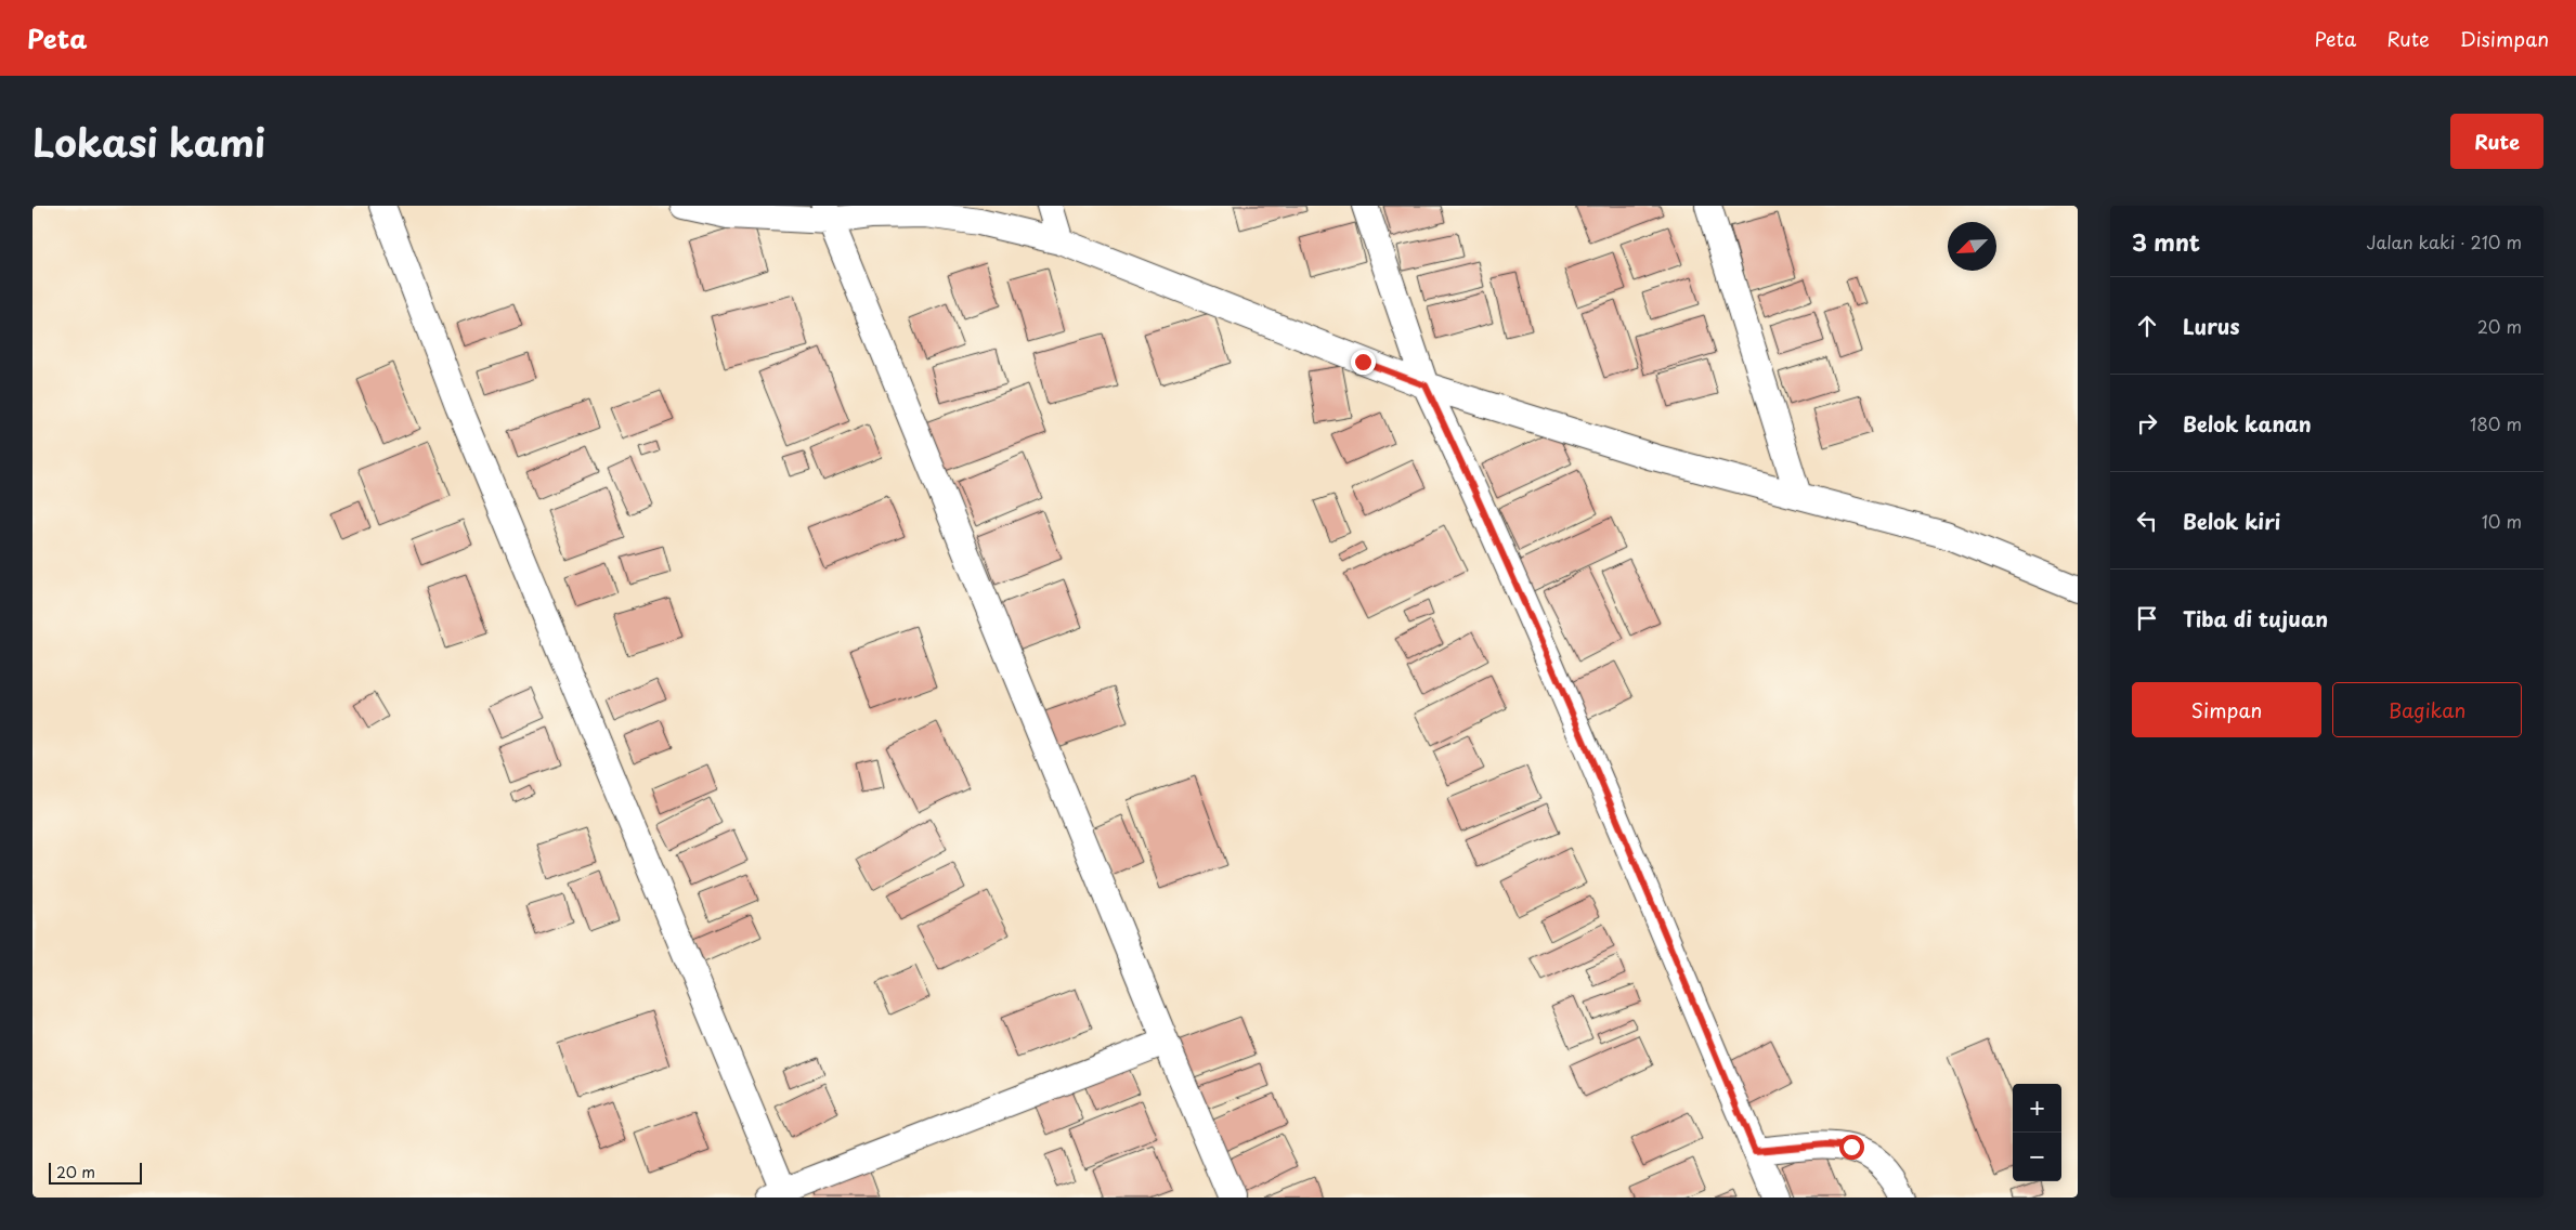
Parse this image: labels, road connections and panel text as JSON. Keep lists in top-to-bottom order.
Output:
{
  "scale_bar": "20 m",
  "north": "bottom left",
  "page": {
    "header": "Peta",
    "nav": ["Peta", "Rute", "Disimpan"],
    "title": "Lokasi kami",
    "buttons": [
      "Rute",
      ["Simpan", "Bagikan"]
    ],
    "heading": ["3 mnt", "Jalan kaki · 210 m"],
    "list": [
      ["Lurus", "20 m"],
      ["Belok kanan", "180 m"],
      ["Belok kiri", "10 m"],
      "Tiba di tujuan"
    ],
    "map_buttons": ["+", "−"],
    "scale": "20 m"
  }
}
